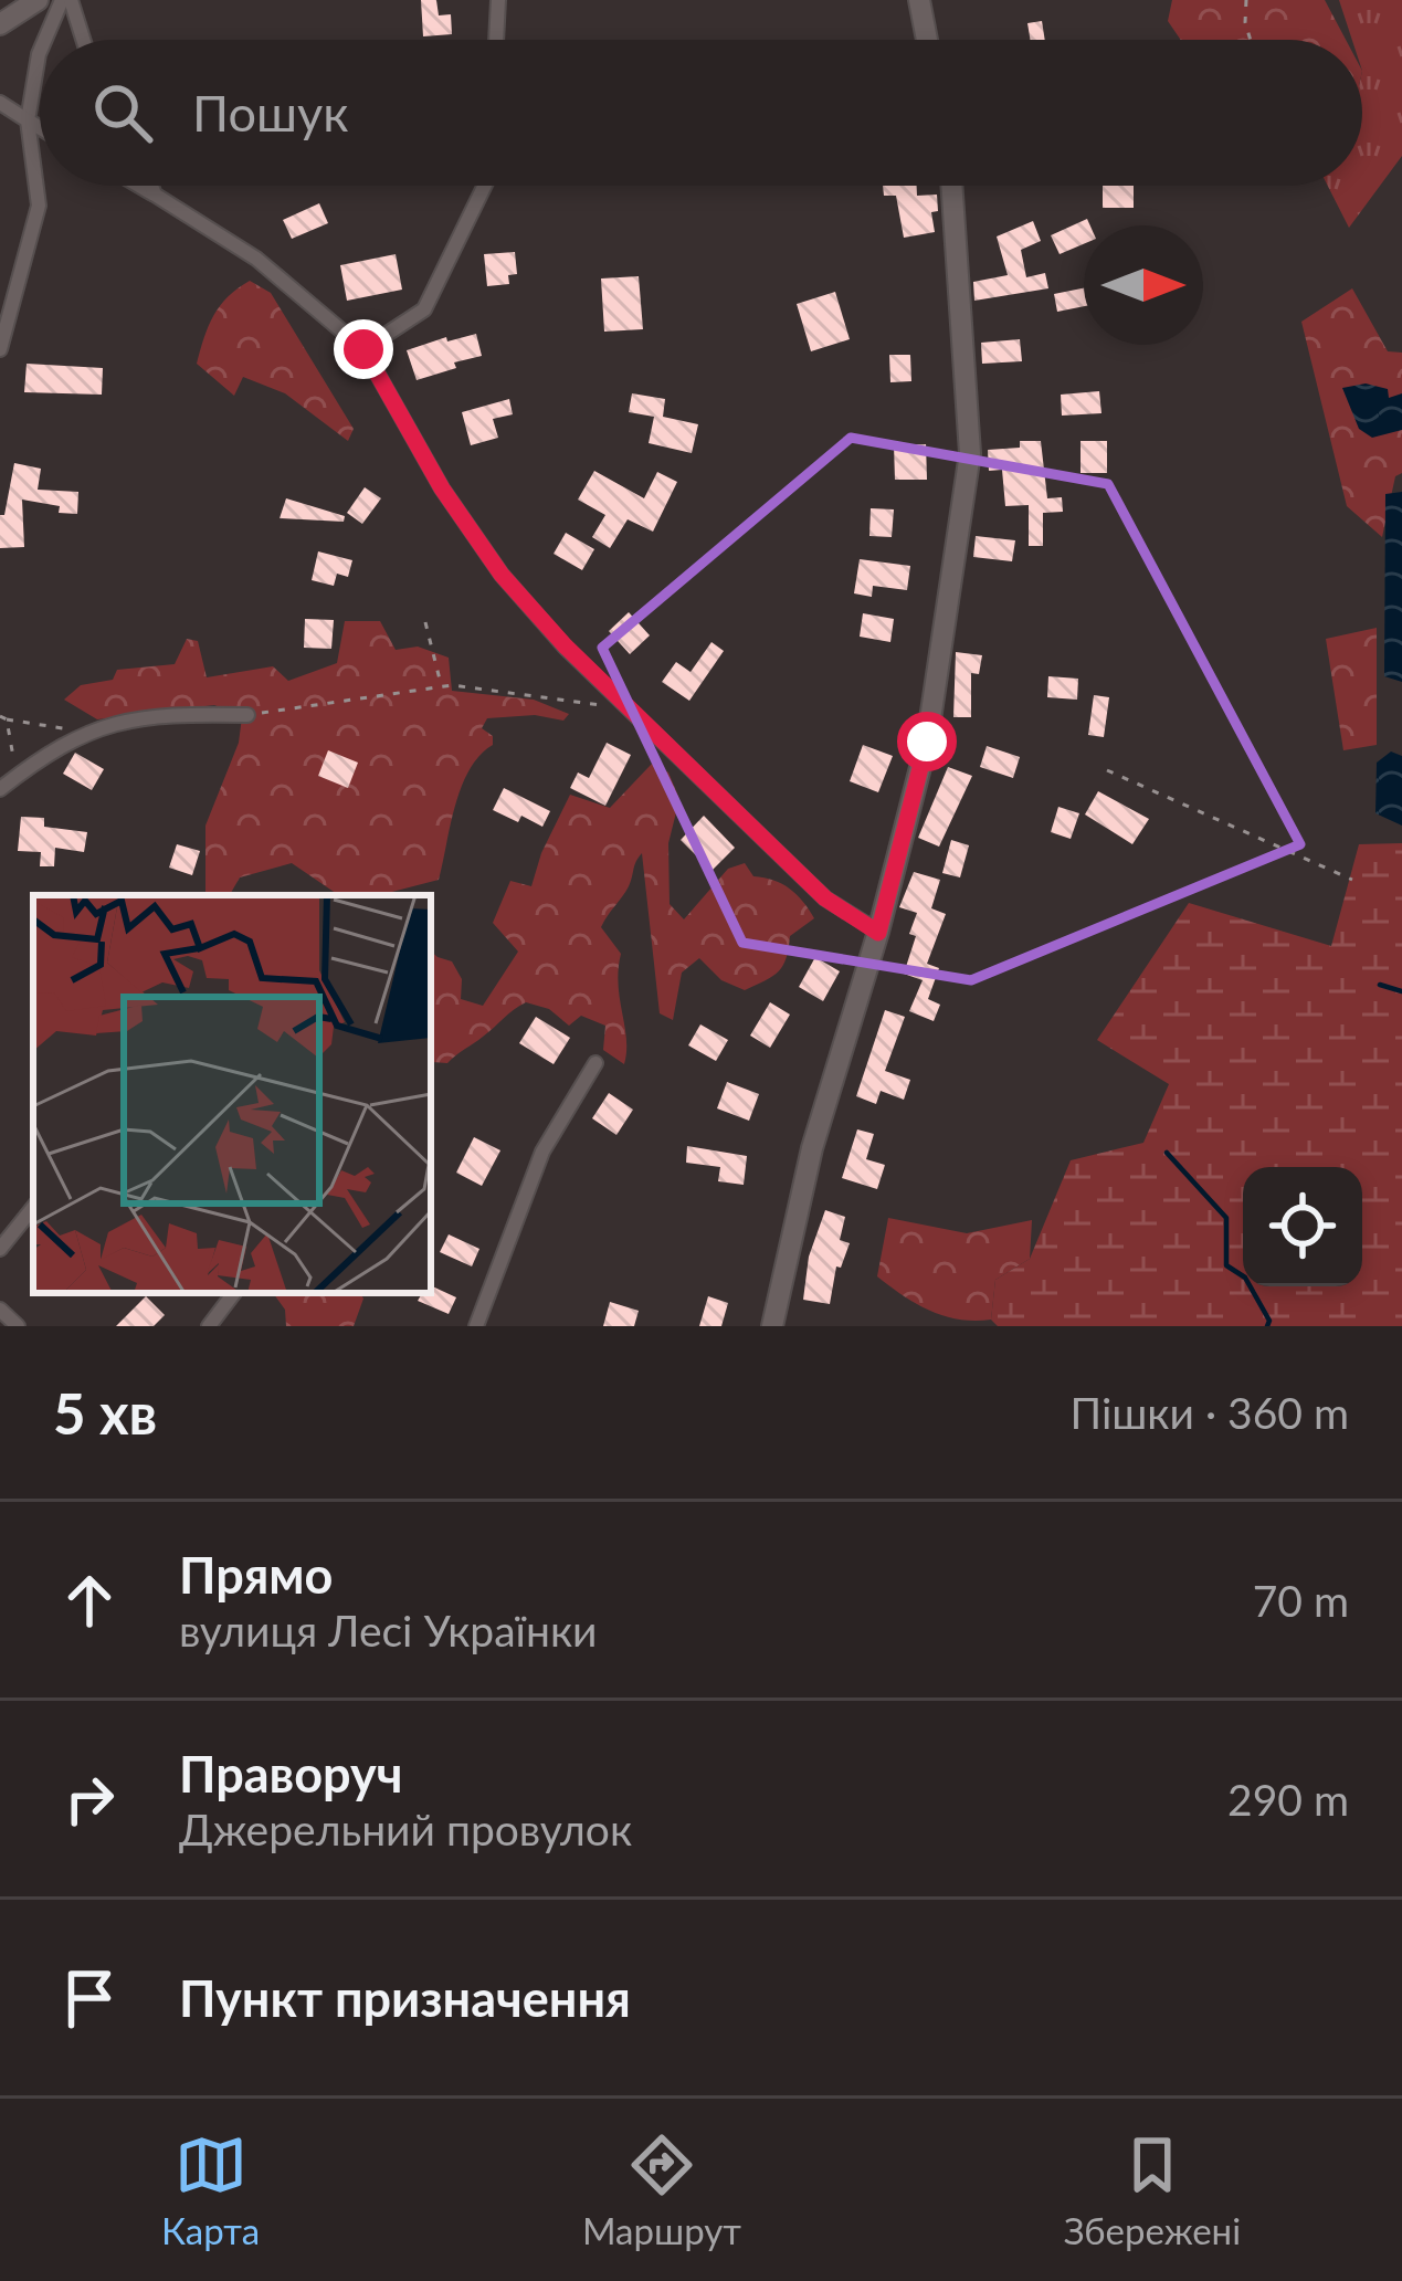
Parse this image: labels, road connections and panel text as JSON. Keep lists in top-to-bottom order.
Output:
{
  "north": "right",
  "page": {
    "search": "Пошук",
    "heading": ["5 хв", "Пішки · 360 m"],
    "list": [
      ["Прямо", "вулиця Лесі Українки", "70 m"],
      ["Праворуч", "Джерельний провулок", "290 m"],
      "Пункт призначення"
    ],
    "nav": ["Карта", "Маршрут", "Збережені"]
  }
}
